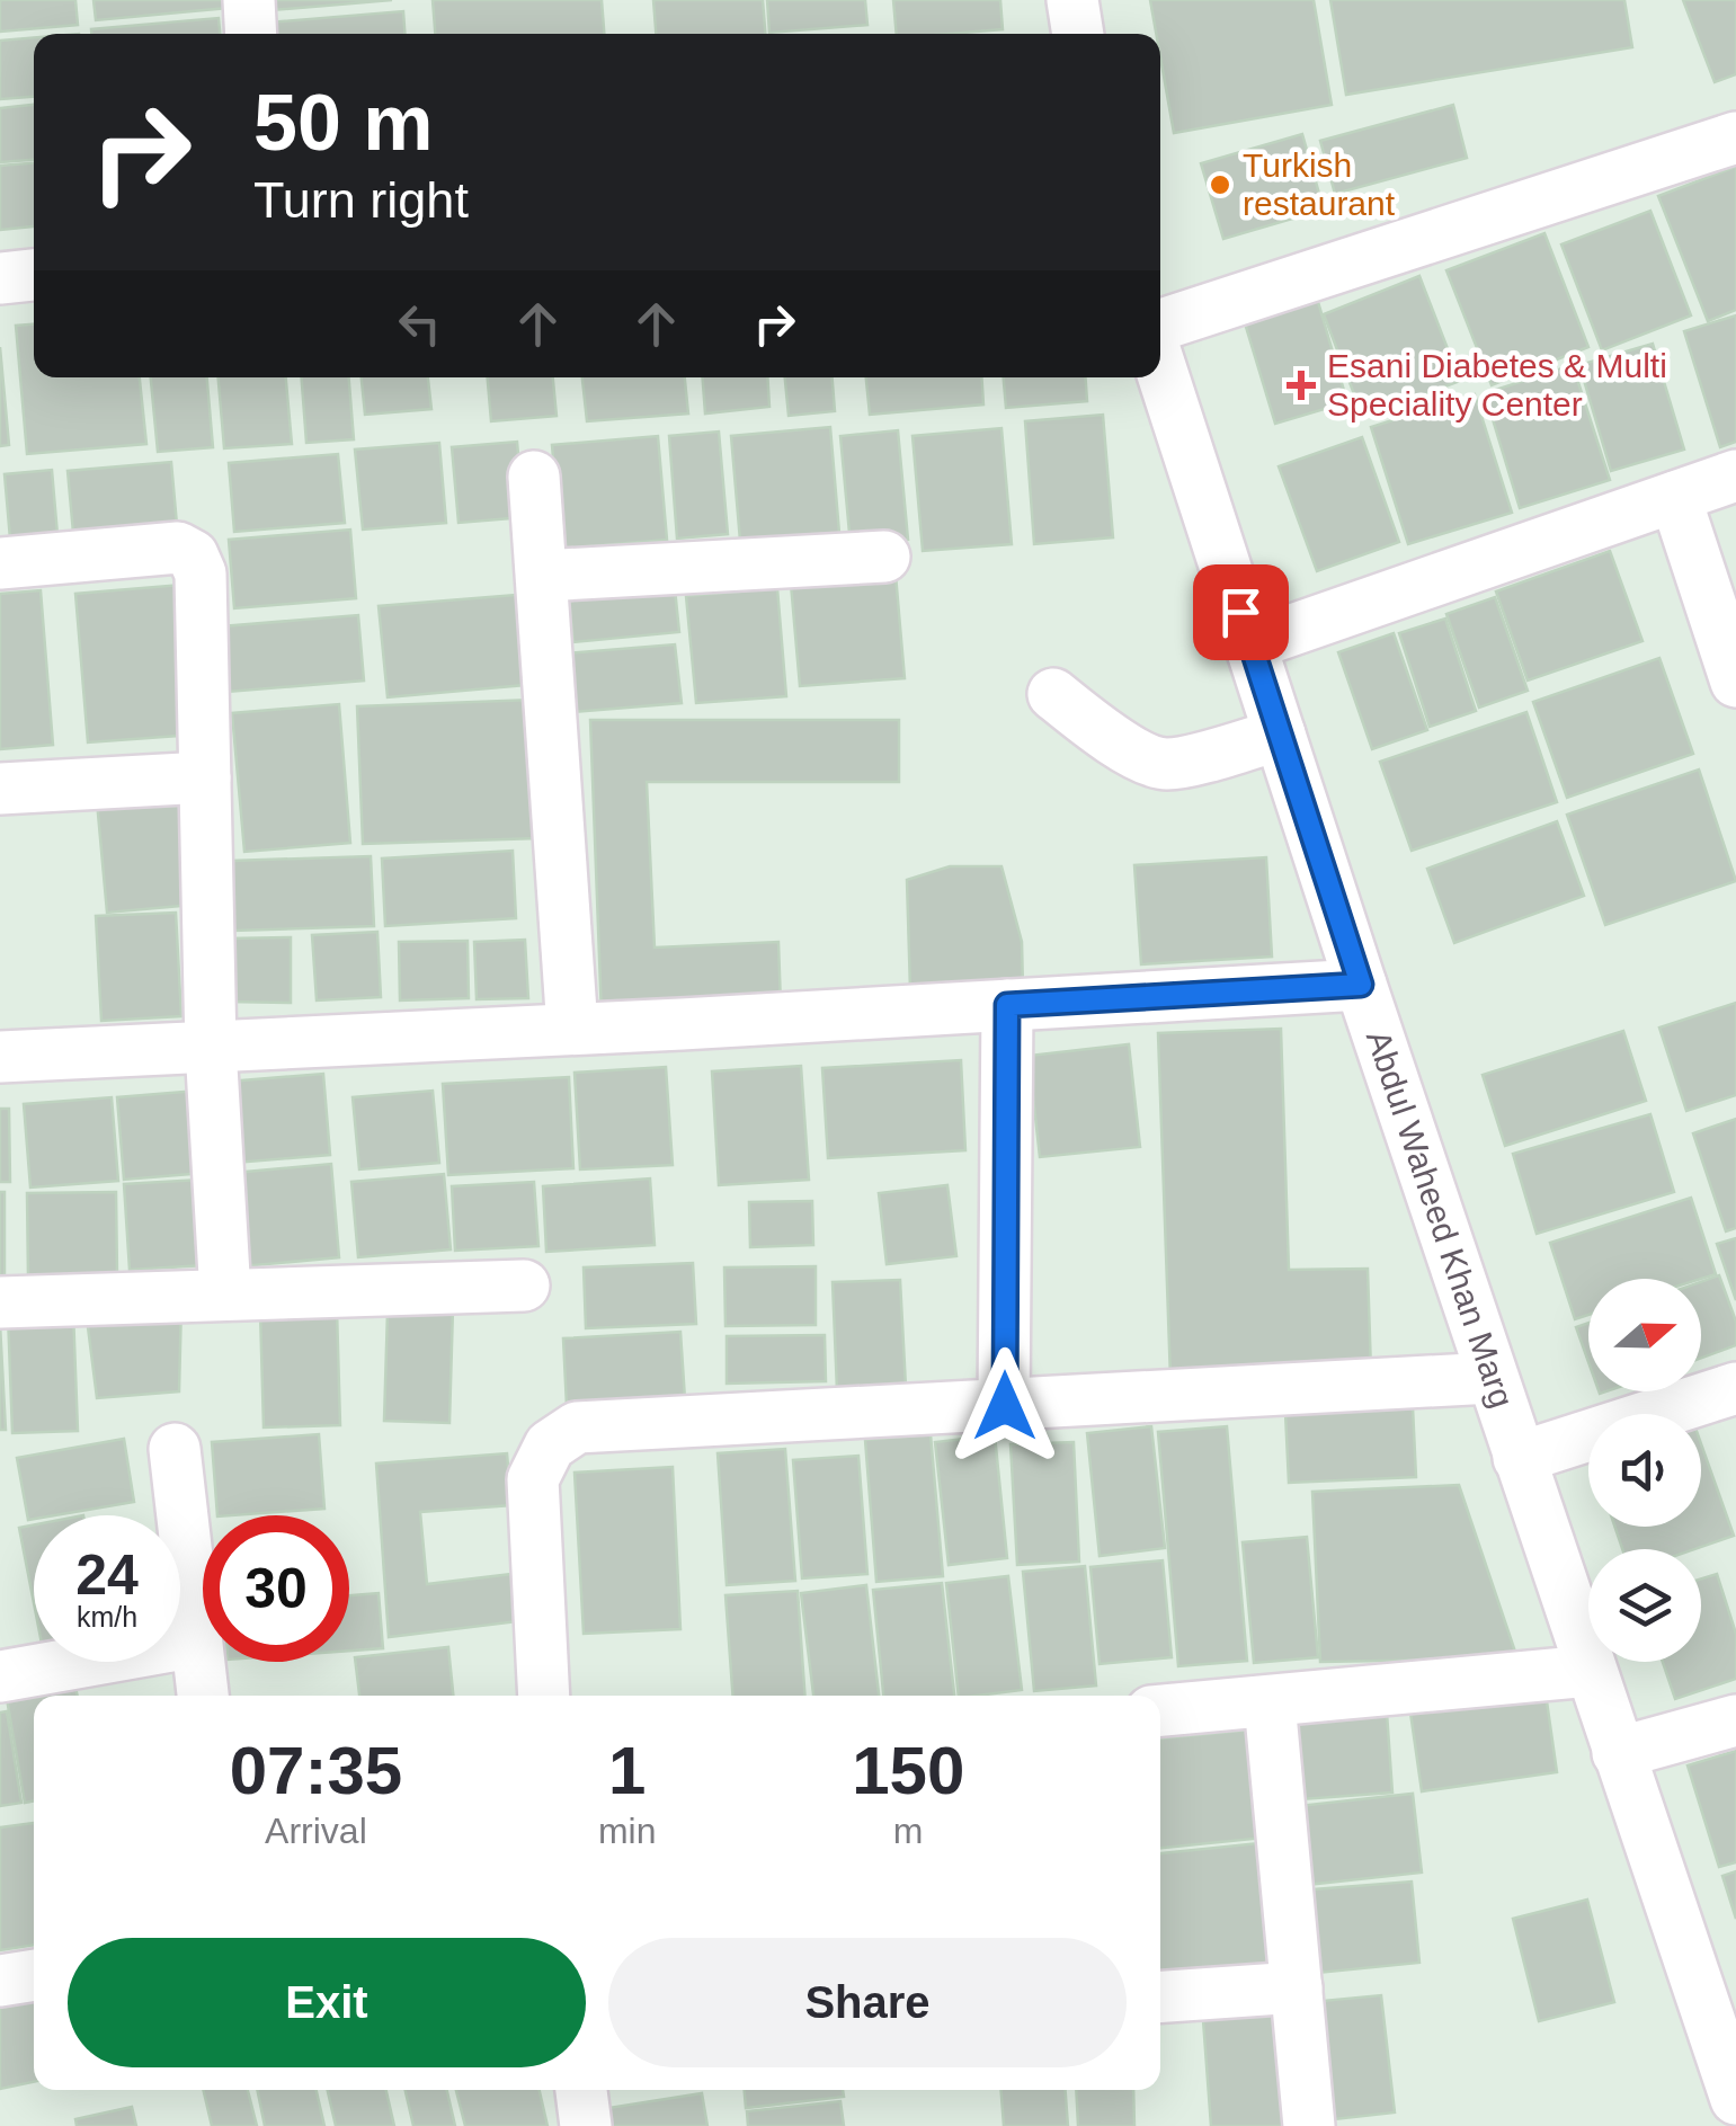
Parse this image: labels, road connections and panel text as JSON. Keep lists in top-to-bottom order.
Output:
{
  "streets": {
    "street": ["Abdul Waheed Khan Marg"]
  },
  "places": {
    "other": ["Turkish restaurant"],
    "health": ["Esani Diabetes & Multi Speciality Center"]
  },
  "north": "right",
  "page": {
    "turn": ["50 m", "Turn right"],
    "speed": "24 km/h",
    "limit": "30",
    "eta": [
      "07:35",
      "Arrival",
      "1",
      "min",
      "150",
      "m"
    ],
    "buttons": ["Exit", "Share"]
  }
}
